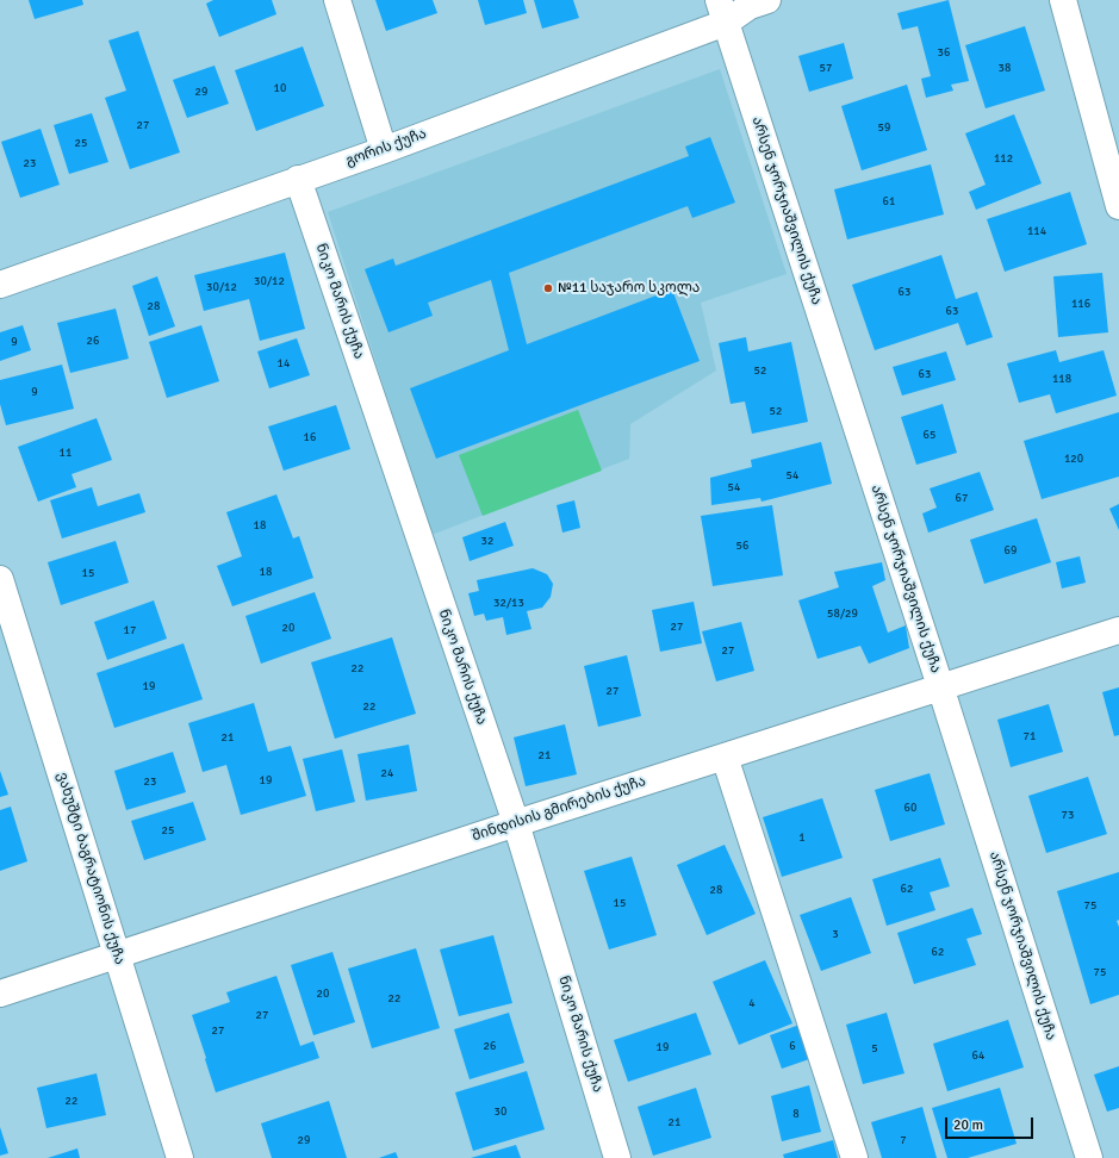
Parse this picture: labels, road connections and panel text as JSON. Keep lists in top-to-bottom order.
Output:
{
  "streets": {
    "street": [
      "გორის ქუჩა",
      "არსენ ჯორჯიაშვილის ქუჩა",
      "ნიკო მარის ქუჩა",
      "შინდისის გმირების ქუჩა",
      "ვახუშტი ბაგრატიონის ქუჩა"
    ]
  },
  "crossings": [
    ["გორის ქუჩა", "არსენ ჯორჯიაშვილის ქუჩა"],
    ["გორის ქუჩა", "ნიკო მარის ქუჩა"],
    ["არსენ ჯორჯიაშვილის ქუჩა", "შინდისის გმირების ქუჩა"],
    ["ნიკო მარის ქუჩა", "შინდისის გმირების ქუჩა"],
    ["შინდისის გმირების ქუჩა", "ვახუშტი ბაგრატიონის ქუჩა"]
  ],
  "places": ["№11 საჯარო სკოლა"],
  "house_numbers": [
    "36",
    "57",
    "38",
    "10",
    "29",
    "27",
    "59",
    "25",
    "112",
    "23",
    "61",
    "114",
    "30/12",
    "30/12",
    "63",
    "116",
    "28",
    "63",
    "26",
    "9",
    "14",
    "52",
    "63",
    "118",
    "9",
    "52",
    "65",
    "16",
    "11",
    "120",
    "54",
    "54",
    "67",
    "18",
    "32",
    "56",
    "69",
    "18",
    "15",
    "32/13",
    "58/29",
    "27",
    "20",
    "17",
    "27",
    "22",
    "19",
    "27",
    "22",
    "71",
    "21",
    "21",
    "24",
    "19",
    "23",
    "60",
    "73",
    "25",
    "1",
    "62",
    "28",
    "15",
    "75",
    "3",
    "62",
    "75",
    "20",
    "22",
    "4",
    "27",
    "27",
    "26",
    "6",
    "19",
    "5",
    "64",
    "22",
    "30",
    "8",
    "21",
    "29",
    "7"
  ],
  "scale_bar": "20 m"
}
